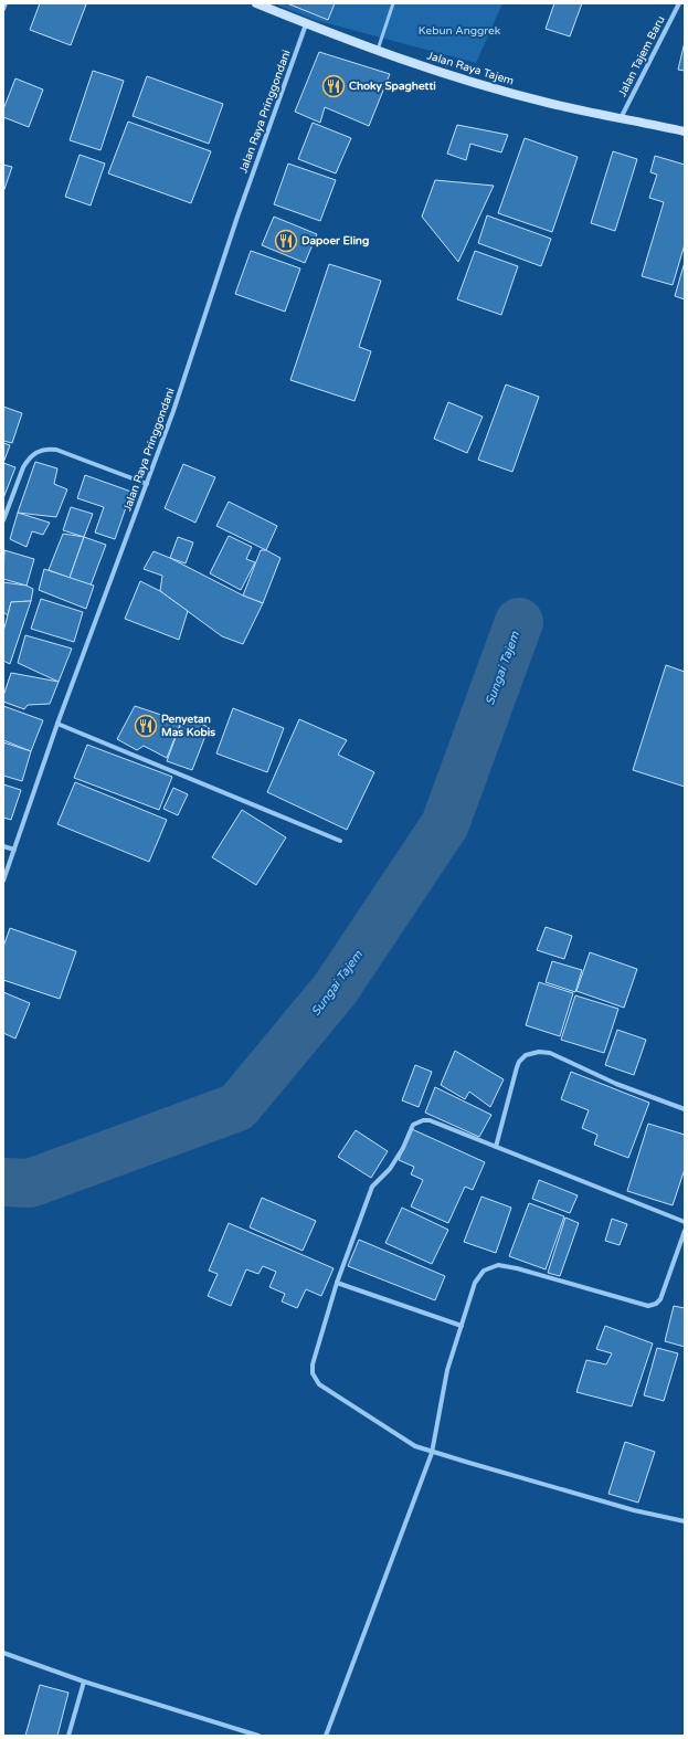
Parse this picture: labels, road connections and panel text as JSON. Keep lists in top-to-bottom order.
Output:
{
  "streets": {
    "main road": ["Jalan Raya Tajem"],
    "street": ["Jalan Tajem Baru", "Jalan Raya Pringgondani"]
  },
  "crossings": [
    ["Jalan Tajem Baru", "Jalan Raya Tajem"],
    ["Jalan Raya Tajem", "Jalan Raya Pringgondani"]
  ],
  "water": ["Sungai Tajem"],
  "parks": ["Kebun Anggrek"],
  "places": {
    "restaurant": ["Choky Spaghetti", "Dapoer Eling", "Penyetan Mas Kobis"]
  }
}
